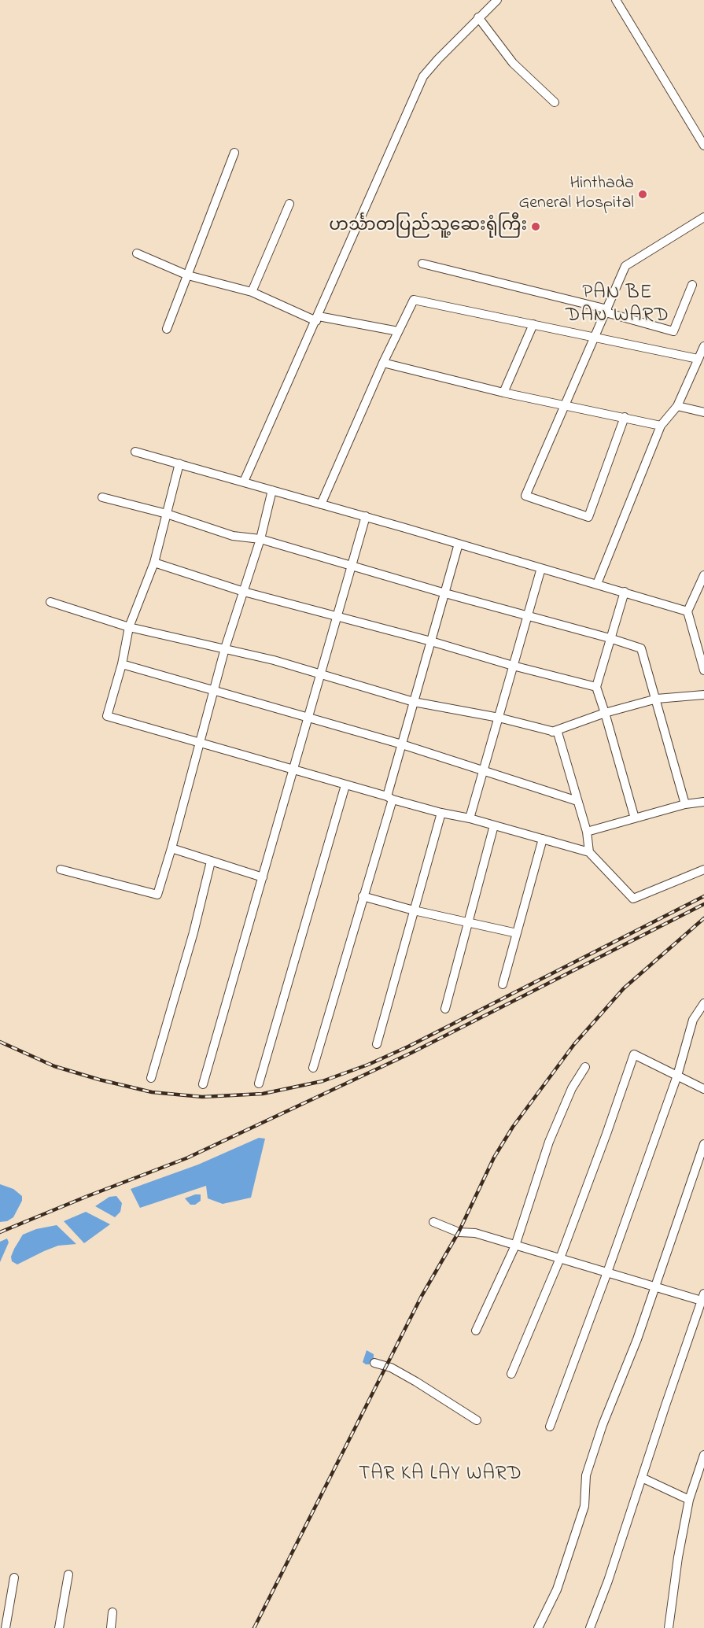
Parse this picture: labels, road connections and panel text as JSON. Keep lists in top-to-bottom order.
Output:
{
  "districts": ["PAN BE DAN WARD", "TAR KA LAY WARD"],
  "places": ["Hinthada General Hospital", "ဟင်္သာတပြည်သူ့ဆေးရုံကြီး"]
}
